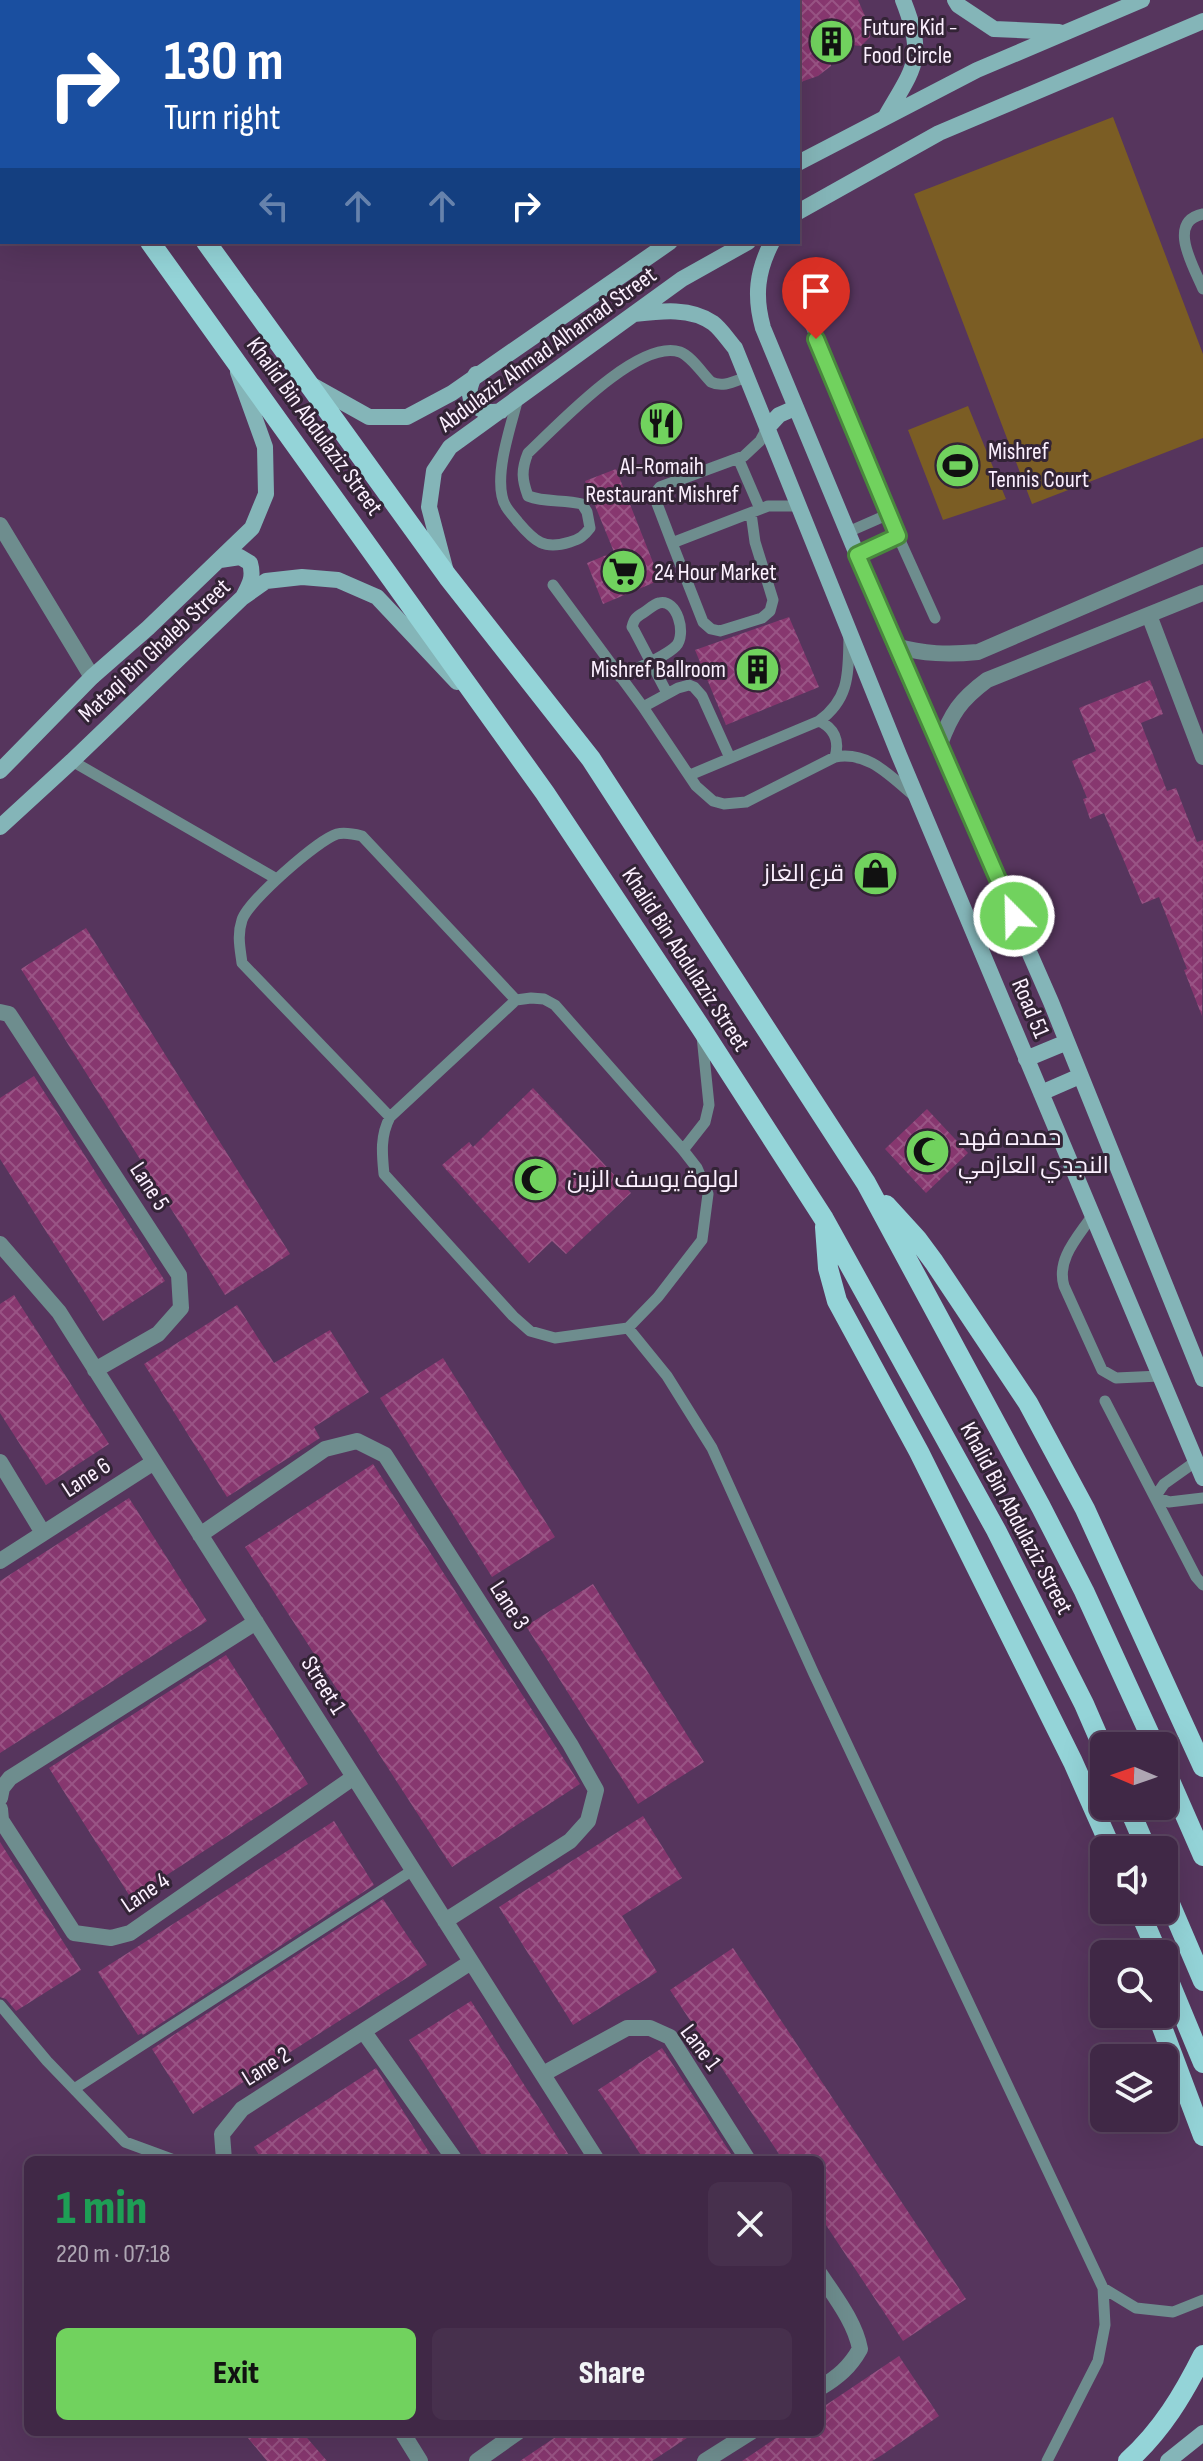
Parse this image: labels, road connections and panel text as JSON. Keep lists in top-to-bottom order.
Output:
{
  "streets": {
    "main road": ["Khalid Bin Abdulaziz Street"],
    "street": [
      "Abdulaziz Ahmad Alhamad Street",
      "Mataqi Bin Ghaleb Street",
      "Road 51",
      "Lane 5",
      "Lane 6",
      "Lane 3",
      "Street 1",
      "Lane 4",
      "Lane 1",
      "Lane 2"
    ]
  },
  "crossings": [
    ["Abdulaziz Ahmad Alhamad Street", "Khalid Bin Abdulaziz Street"],
    ["Abdulaziz Ahmad Alhamad Street", "Road 51"],
    ["Khalid Bin Abdulaziz Street", "Mataqi Bin Ghaleb Street"],
    ["Lane 5", "Street 1"],
    ["Lane 6", "Street 1"],
    ["Lane 3", "Street 1"],
    ["Street 1", "Lane 4"],
    ["Street 1", "Lane 1"],
    ["Street 1", "Lane 2"]
  ],
  "places": {
    "building": ["Future Kid - Food Circle", "Mishref Ballroom"],
    "restaurant": ["Al-Romaih Restaurant Mishref"],
    "sports": ["Mishref Tennis Court"],
    "supermarket": ["24 Hour Market"],
    "shop": ["قرع الغاز"],
    "mosque": ["حمده فهد النجدي العازمي", "لولوة يوسف الزبن"]
  },
  "north": "left",
  "page": {
    "turn": ["130 m", "Turn right"],
    "heading": ["1 min", "220 m · 07:18"],
    "buttons": ["Exit", "Share"]
  }
}
